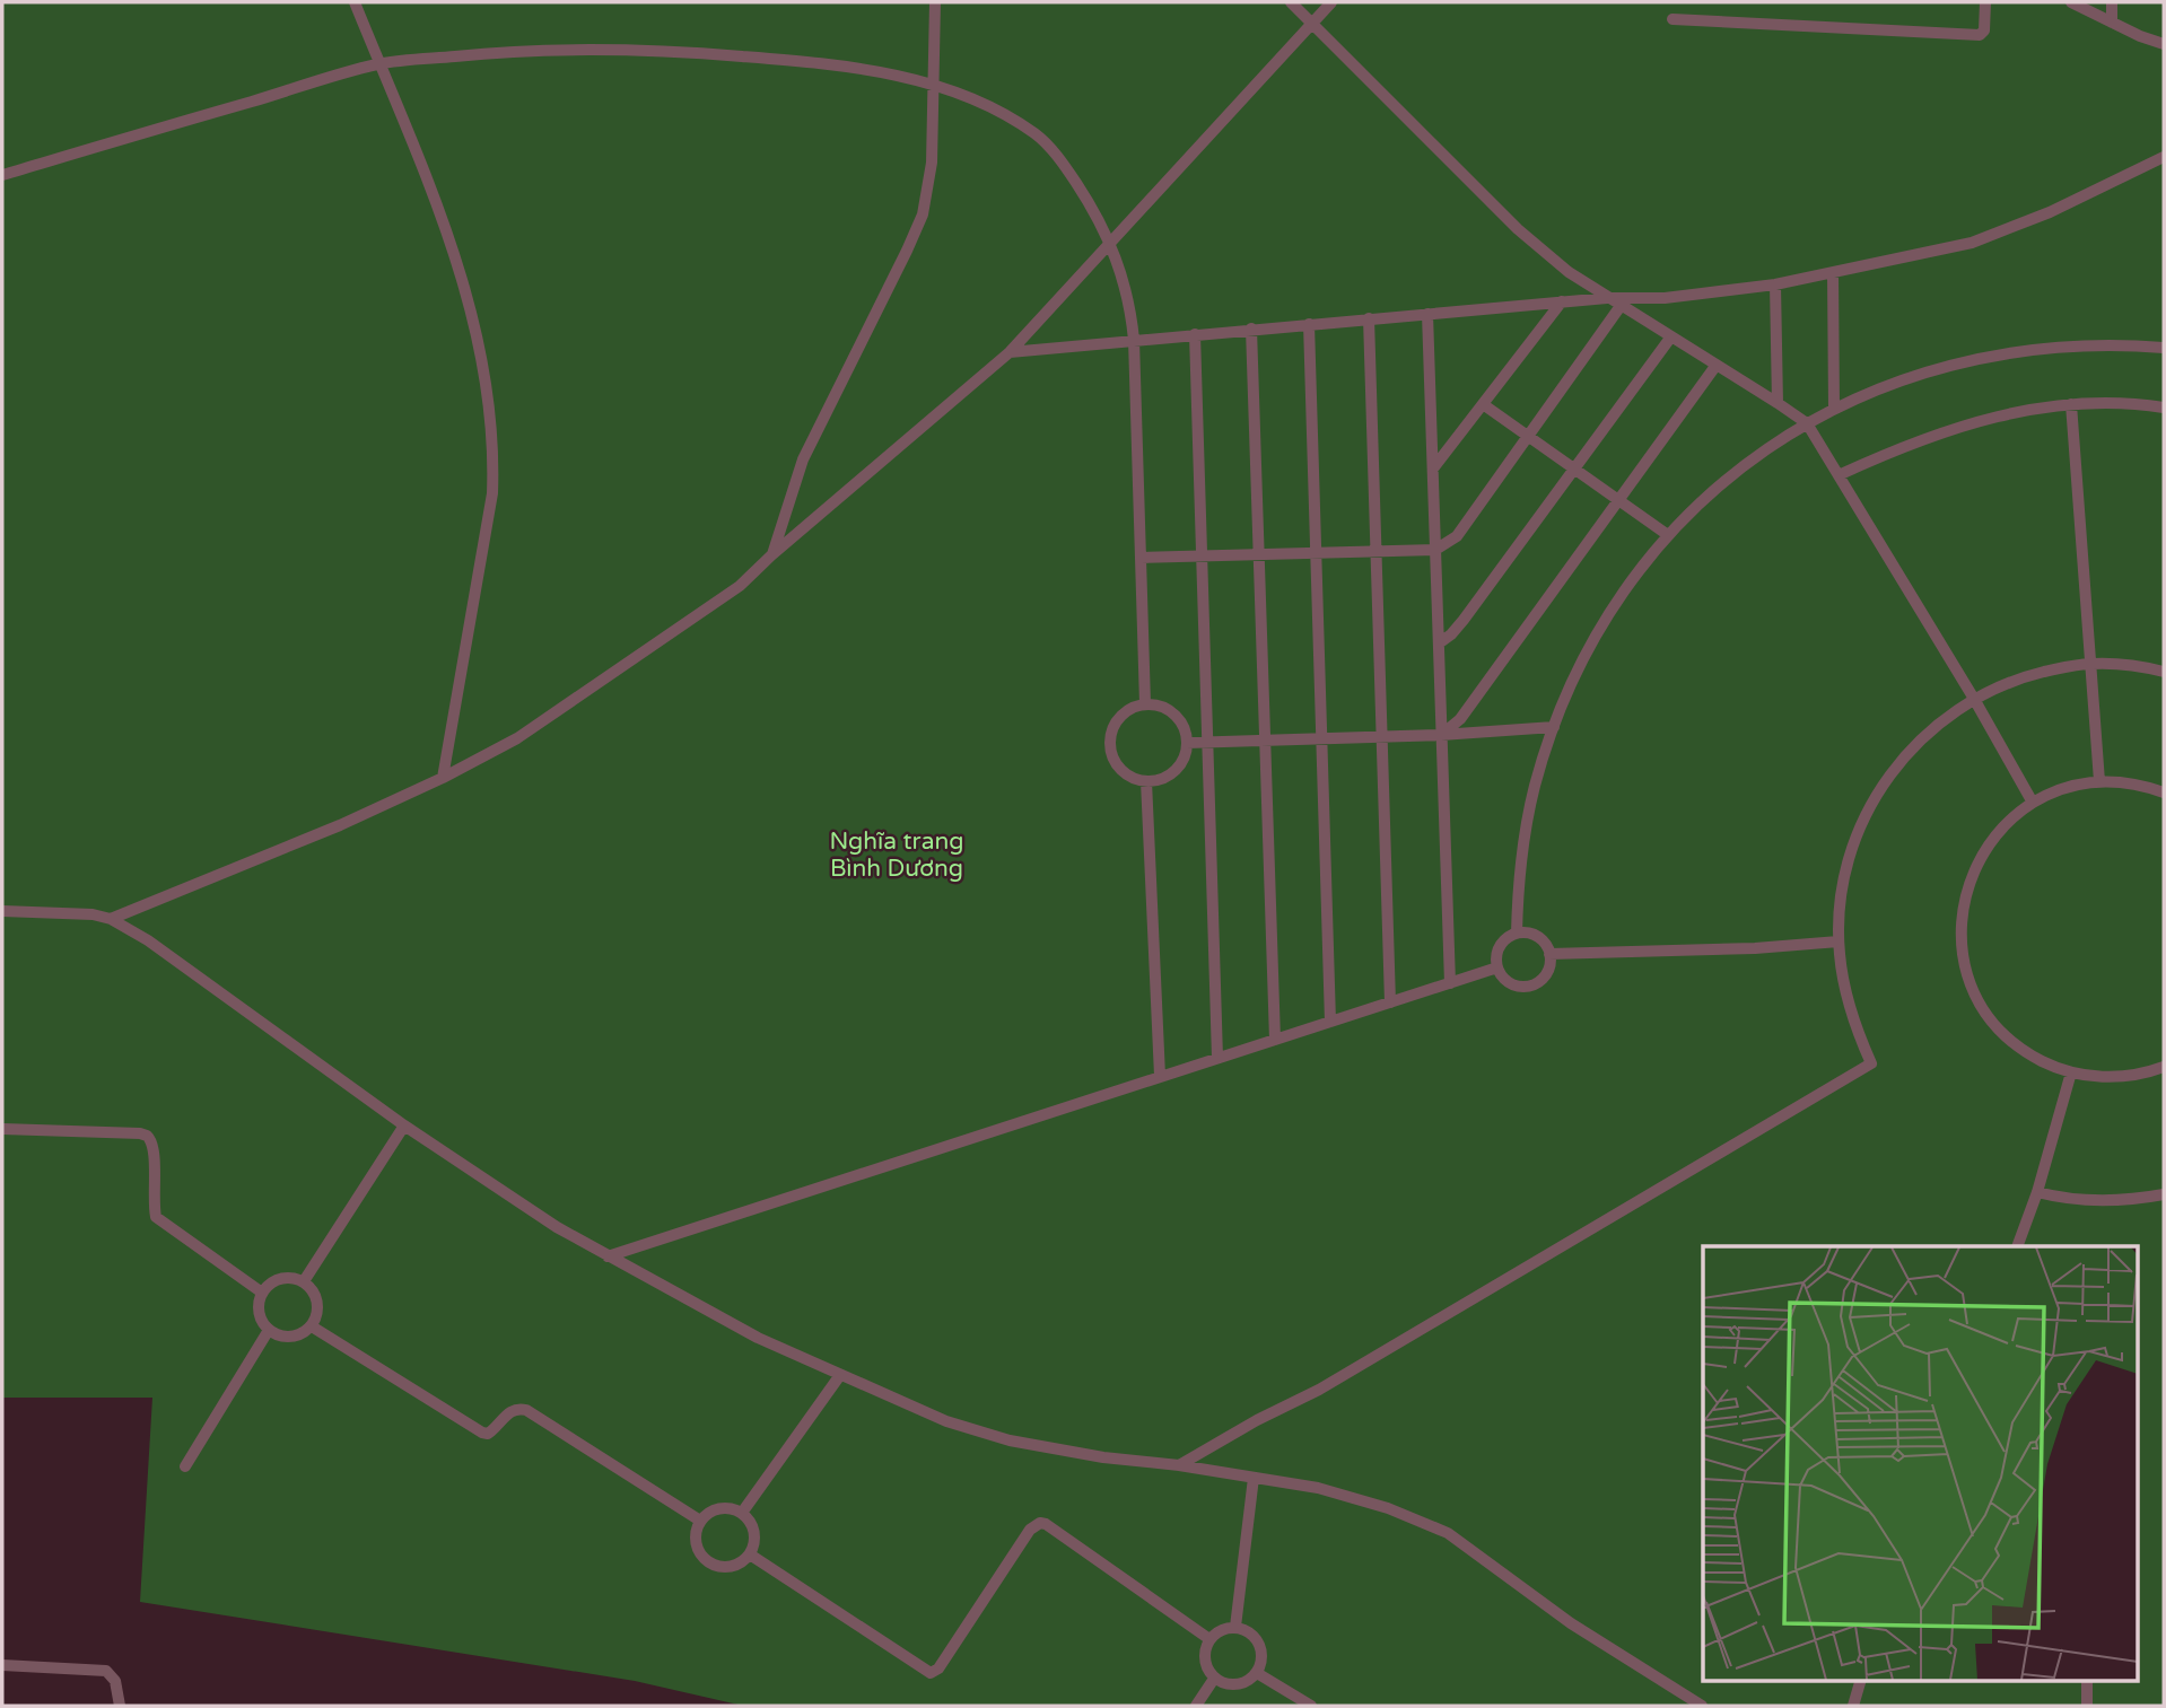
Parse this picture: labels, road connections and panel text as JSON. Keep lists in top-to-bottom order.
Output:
{
  "parks": ["Nghĩa trang Bình Dương"]
}
